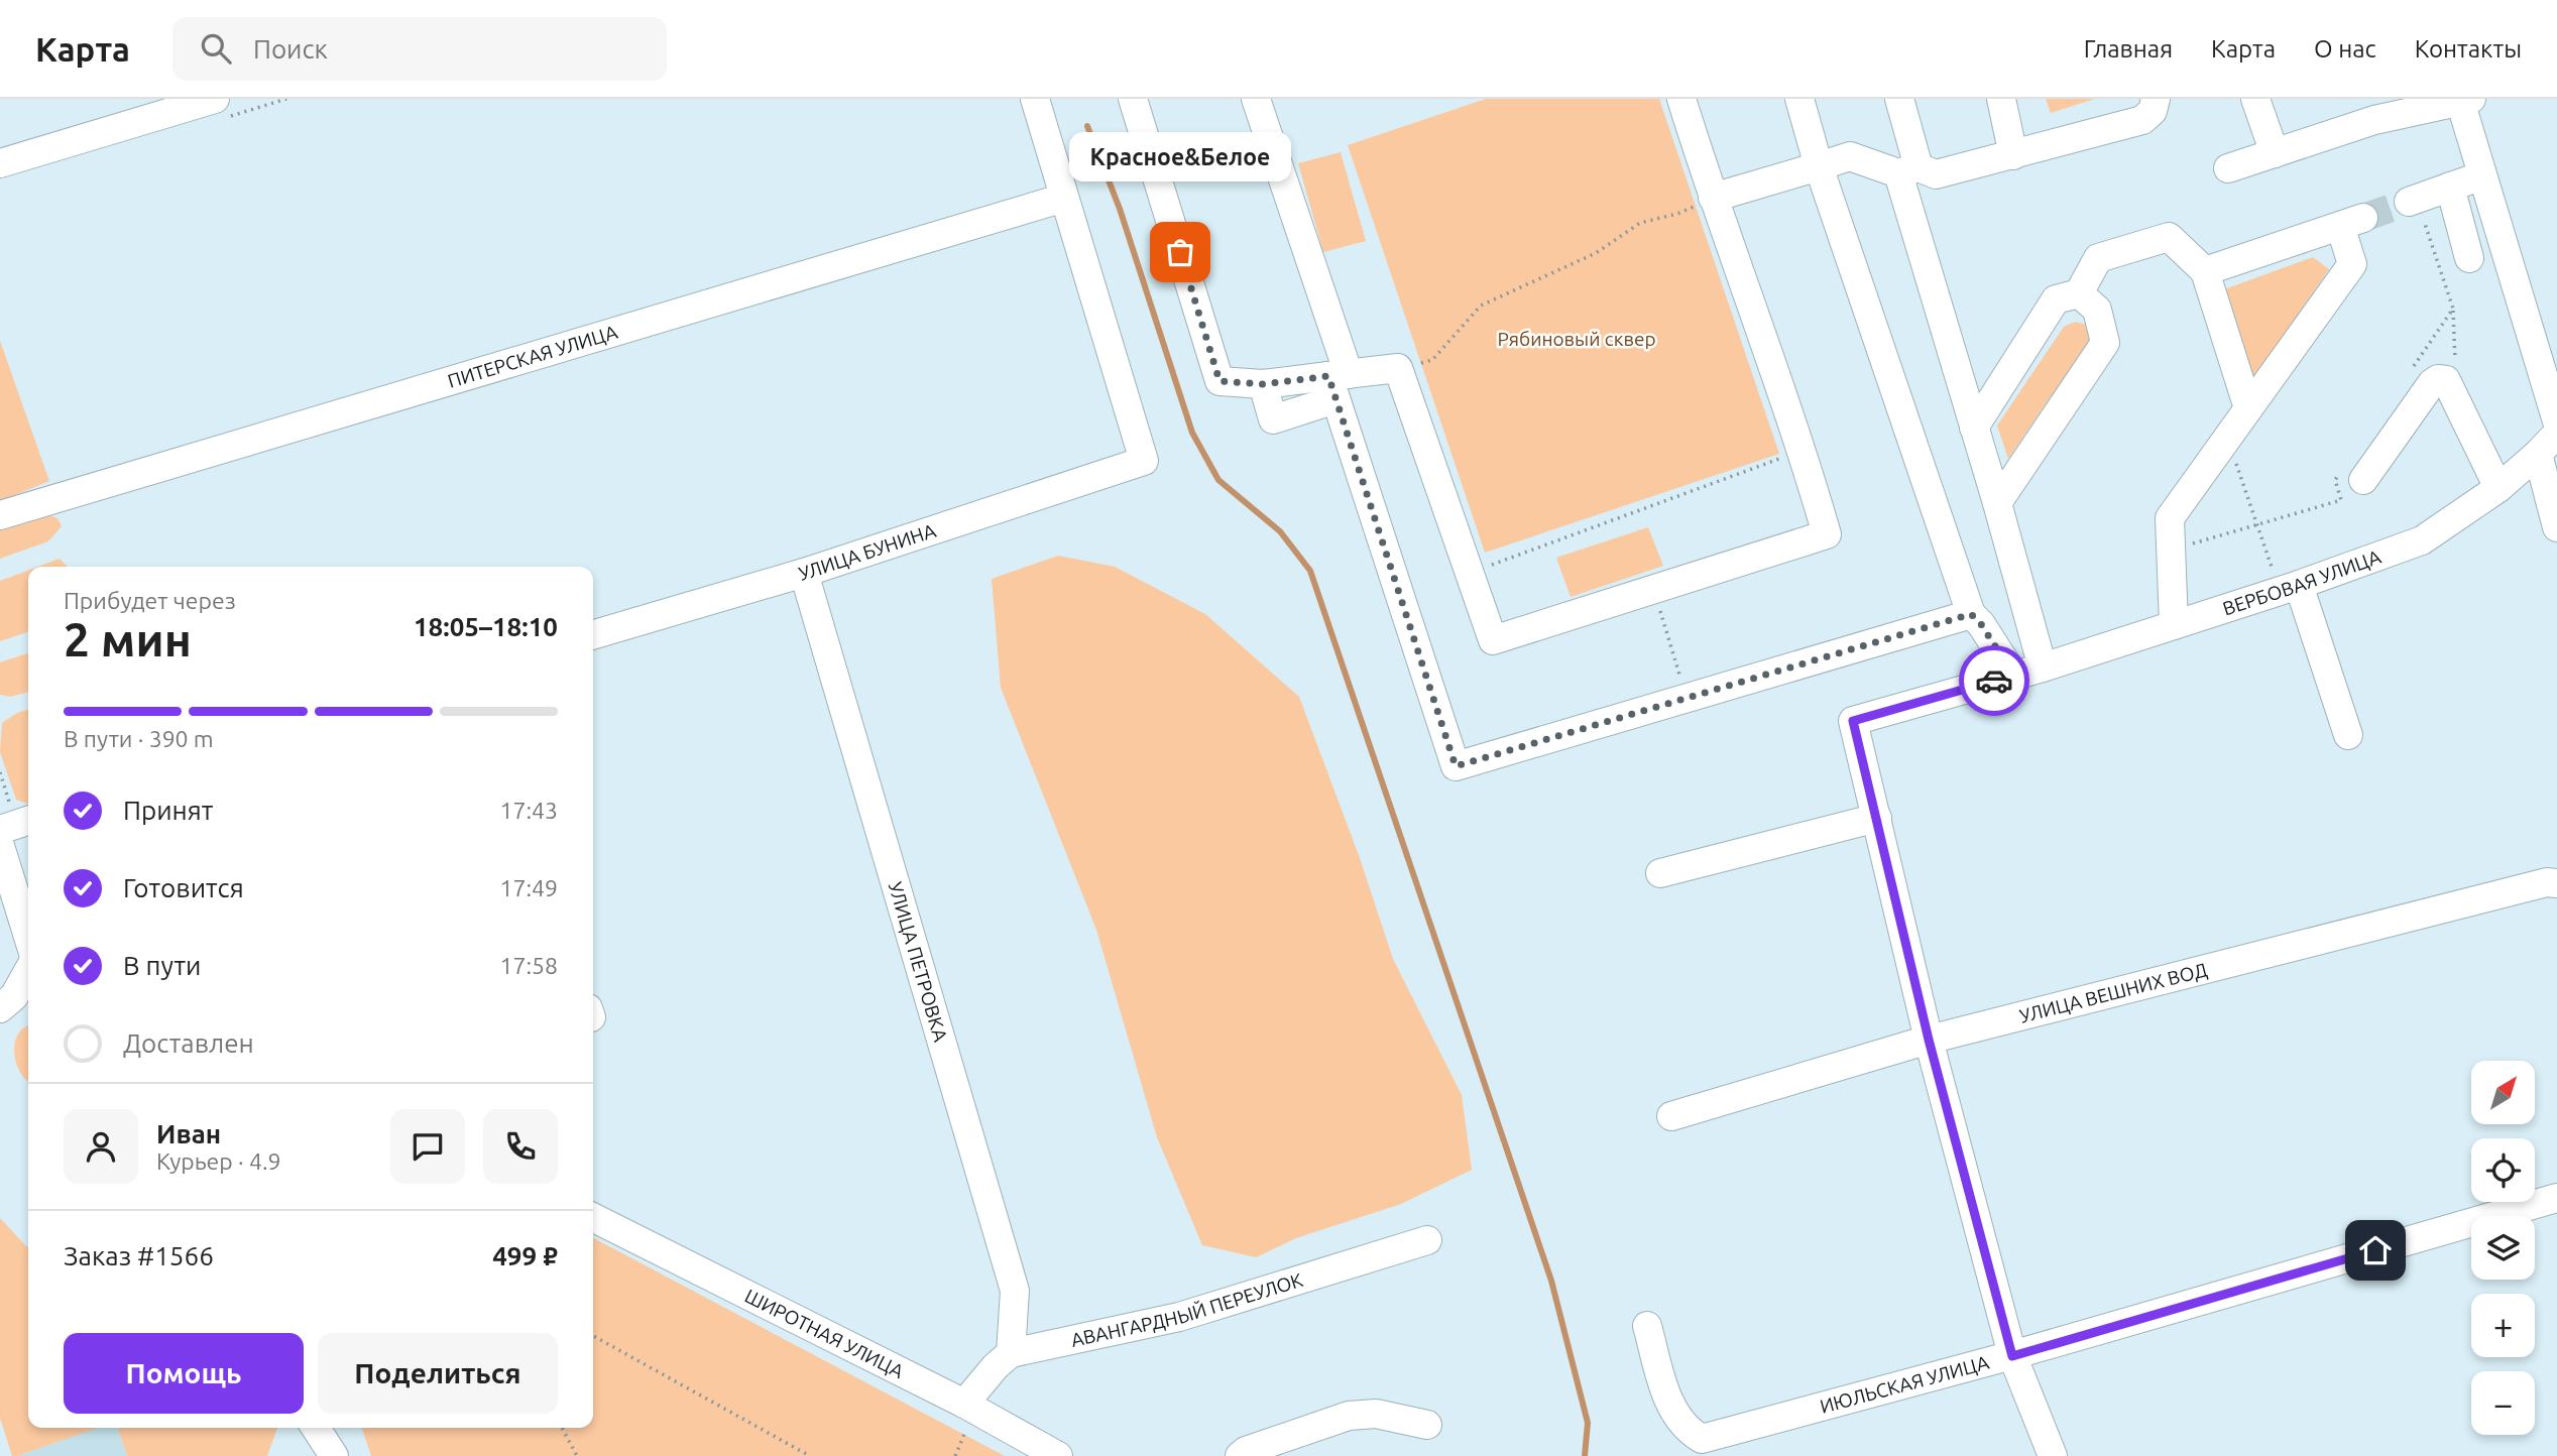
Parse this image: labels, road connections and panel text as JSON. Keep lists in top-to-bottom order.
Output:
{
  "streets": {
    "street": [
      "ПИТЕРСКАЯ УЛИЦА",
      "УЛИЦА БУНИНА",
      "ВЕРБОВАЯ УЛИЦА",
      "УЛИЦА ПЕТРОВКА",
      "УЛИЦА ВЕШНИХ ВОД",
      "АВАНГАРДНЫЙ ПЕРЕУЛОК",
      "ШИРОТНАЯ УЛИЦА",
      "ИЮЛЬСКАЯ УЛИЦА"
    ]
  },
  "crossings": [
    ["ПИТЕРСКАЯ УЛИЦА", "УЛИЦА БУНИНА"],
    ["УЛИЦА БУНИНА", "УЛИЦА ПЕТРОВКА"],
    ["УЛИЦА ПЕТРОВКА", "АВАНГАРДНЫЙ ПЕРЕУЛОК"]
  ],
  "parks": ["Рябиновый сквер"],
  "places": ["Красное&Белое"],
  "north": "top right",
  "page": {
    "header": "Карта",
    "search": "Поиск",
    "nav": [
      "Главная",
      "Карта",
      "О нас",
      "Контакты"
    ],
    "bubble": "Красное&Белое",
    "heading": ["2 мин", "Прибудет через", "18:05–18:10"],
    "panel": [
      "Иван",
      "Курьер · 4.9",
      "Заказ #1566",
      "499 ₽"
    ],
    "bar": "В пути · 390 m",
    "list": [
      ["Принят", "17:43"],
      ["Готовится", "17:49"],
      ["В пути", "17:58"],
      "Доставлен"
    ],
    "map_buttons": ["+", "−"],
    "buttons": ["Помощь", "Поделиться"]
  }
}
